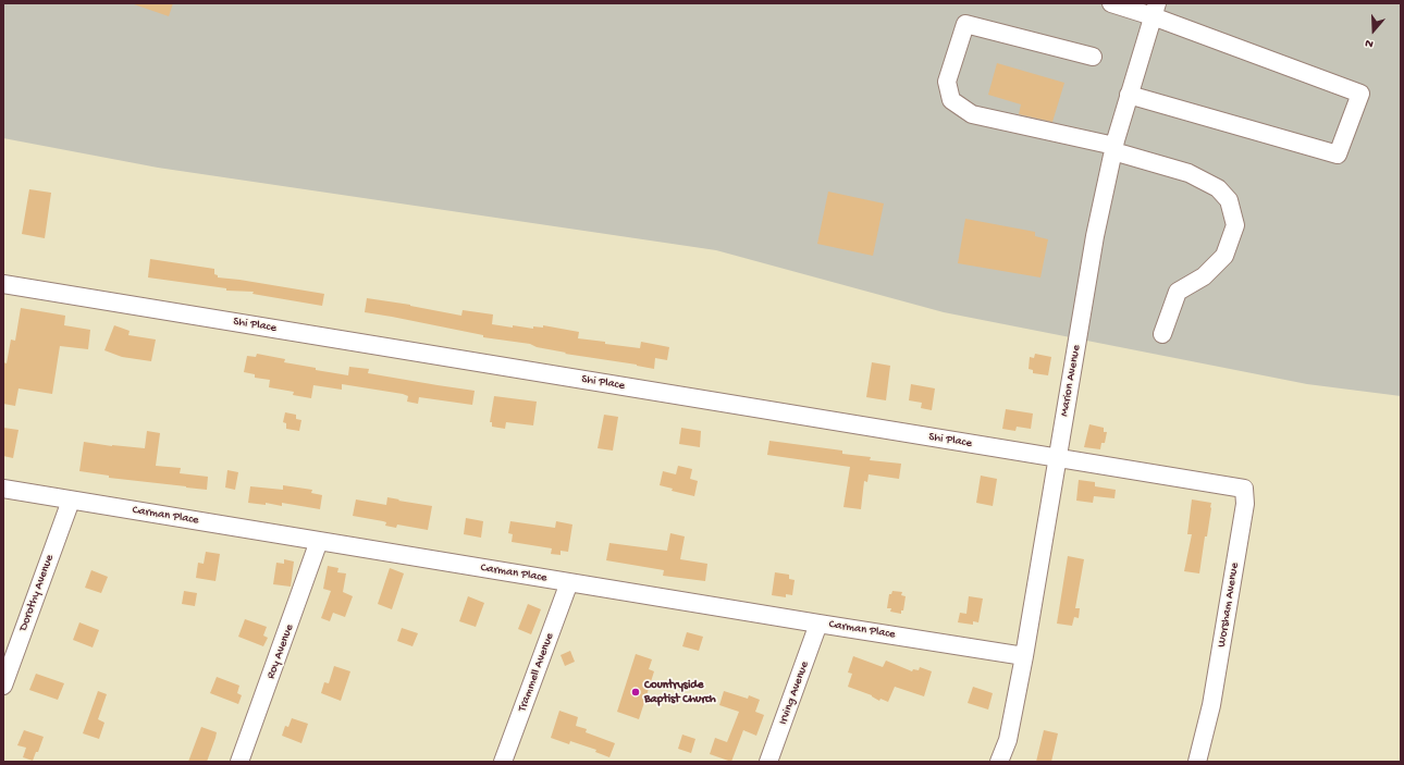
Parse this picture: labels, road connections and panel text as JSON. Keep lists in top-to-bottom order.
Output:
{
  "streets": {
    "street": [
      "Shi Place",
      "Marion Avenue",
      "Carman Place",
      "Dorothy Avenue",
      "Worsham Avenue",
      "Roy Avenue",
      "Trammell Avenue",
      "Irving Avenue"
    ]
  },
  "crossings": [
    ["Shi Place", "Marion Avenue"],
    ["Shi Place", "Worsham Avenue"],
    ["Marion Avenue", "Carman Place"],
    ["Carman Place", "Dorothy Avenue"],
    ["Carman Place", "Roy Avenue"],
    ["Carman Place", "Trammell Avenue"],
    ["Carman Place", "Irving Avenue"]
  ],
  "places": ["Countryside Baptist Church"],
  "north": "bottom"
}
